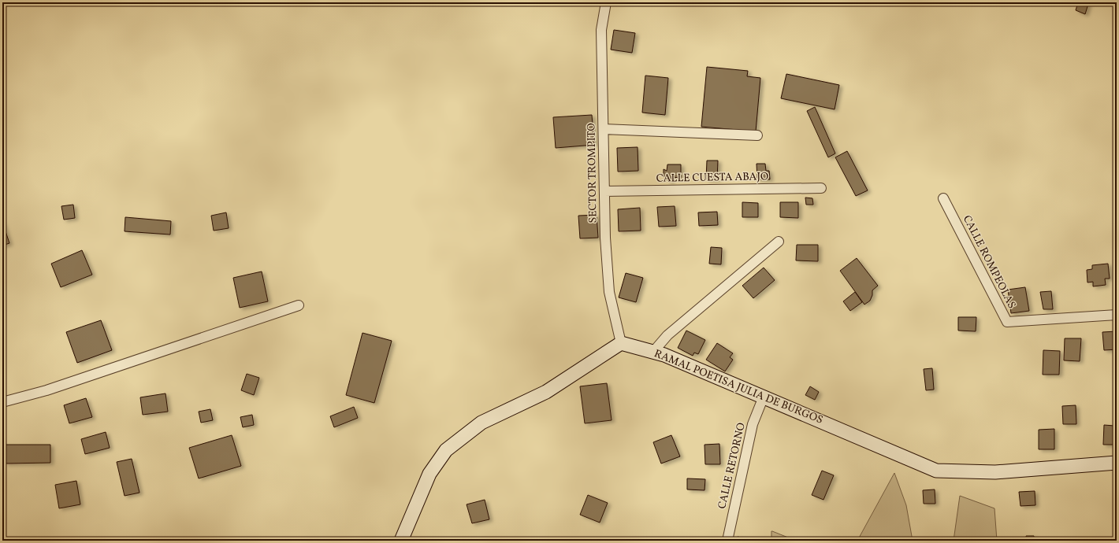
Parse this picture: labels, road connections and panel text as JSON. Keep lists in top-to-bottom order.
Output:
{
  "streets": {
    "street": [
      "SECTOR TROMPITO",
      "CALLE CUESTA ABAJO",
      "CALLE ROMPEOLAS",
      "RAMAL POETISA JULIA DE BURGOS",
      "CALLE RETORNO"
    ]
  },
  "crossings": [
    ["SECTOR TROMPITO", "CALLE CUESTA ABAJO"],
    ["SECTOR TROMPITO", "RAMAL POETISA JULIA DE BURGOS"],
    ["RAMAL POETISA JULIA DE BURGOS", "CALLE RETORNO"]
  ]
}
